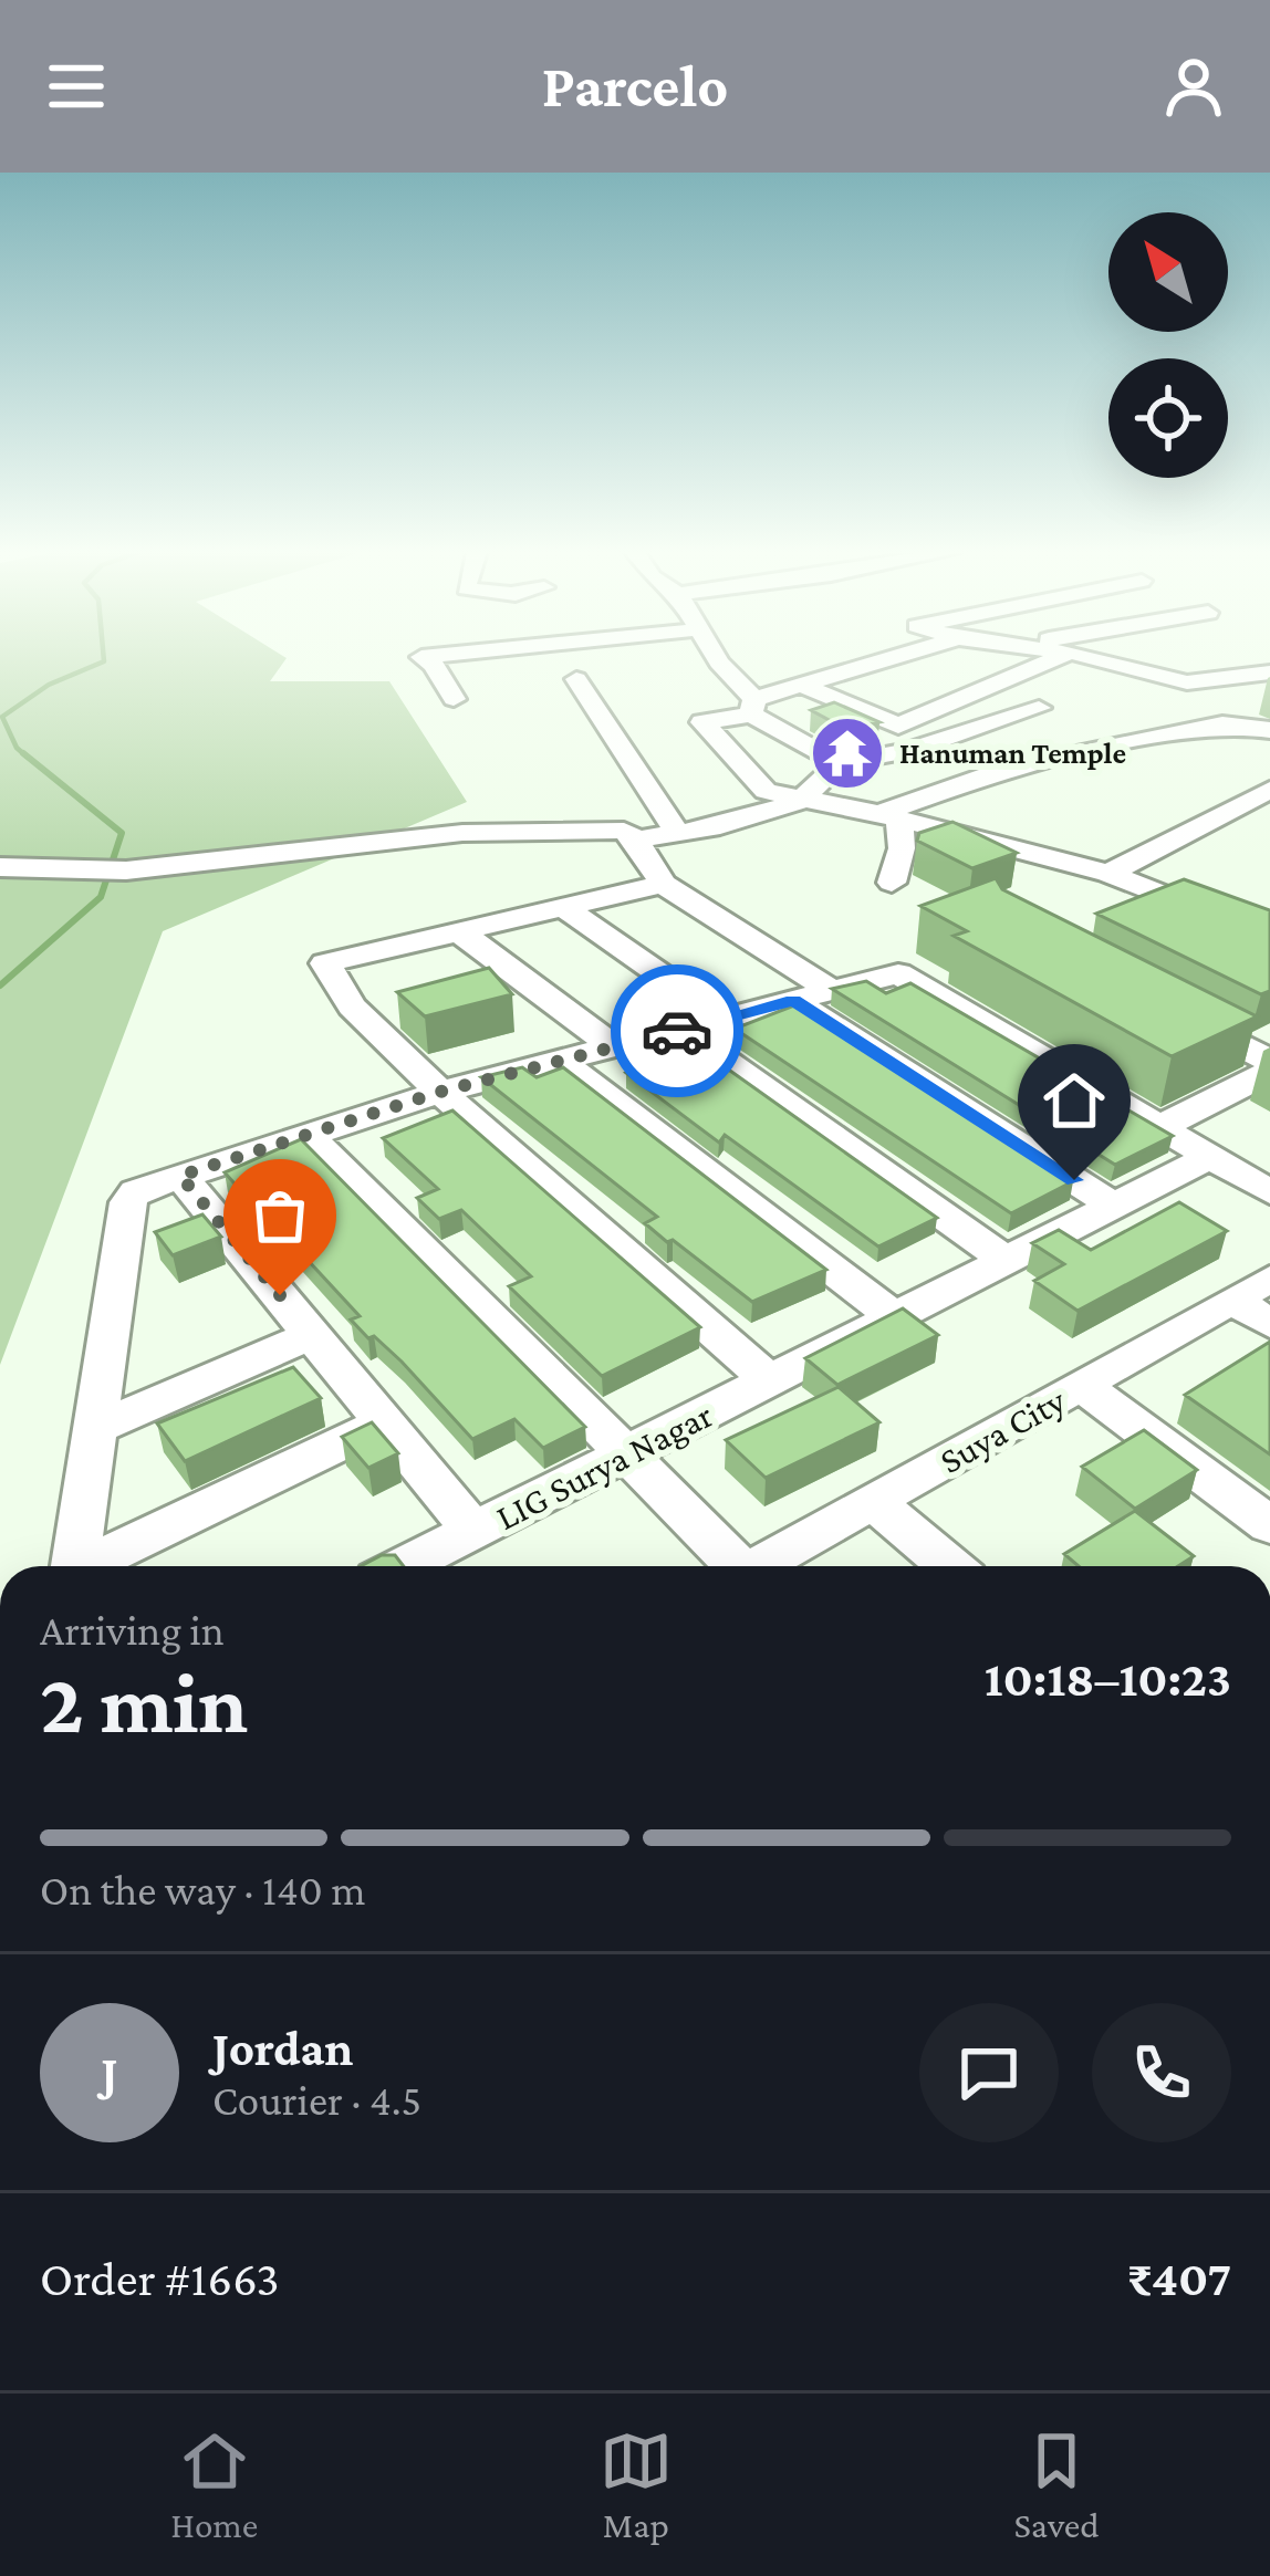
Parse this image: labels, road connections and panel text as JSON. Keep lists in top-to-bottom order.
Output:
{
  "streets": {
    "street": ["Suya City", "LIG Surya Nagar"]
  },
  "places": {
    "temple": ["Hanuman Temple"]
  },
  "north": "top left",
  "page": {
    "header": "Parcelo",
    "heading": ["2 min", "Arriving in", "10:18–10:23"],
    "panel": [
      "Jordan",
      "Courier · 4.5",
      "Order #1663",
      "₹407"
    ],
    "bar": "On the way · 140 m",
    "round": "J",
    "tabs": ["Home", "Map", "Saved"]
  }
}
